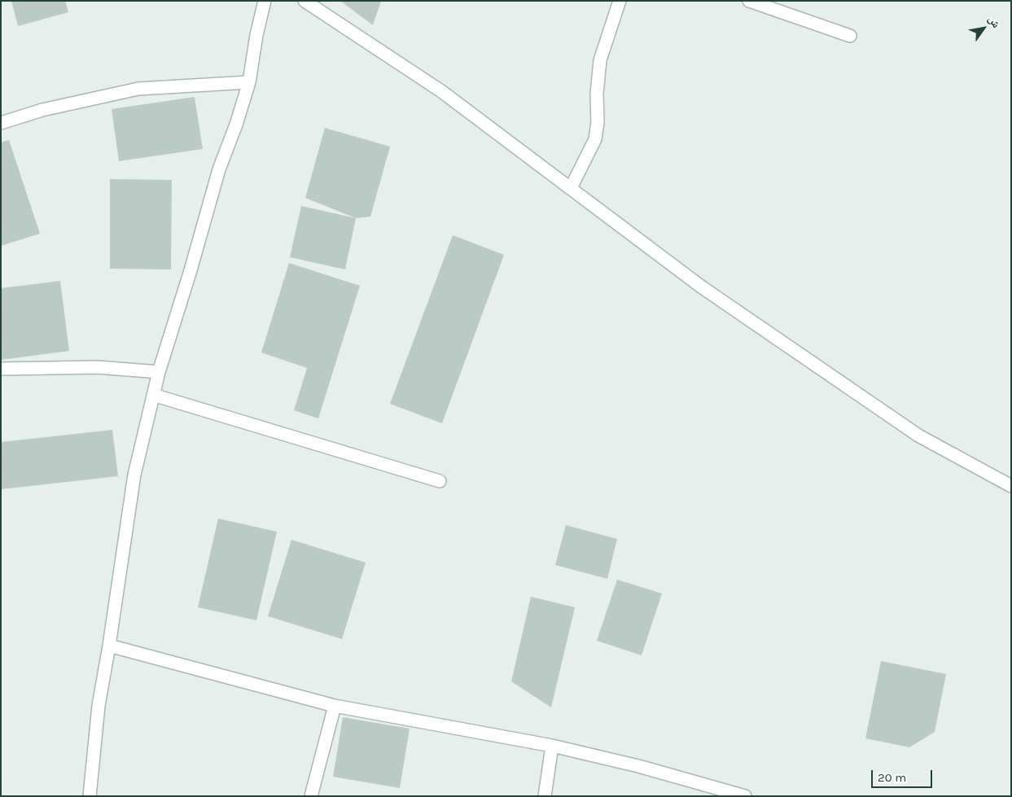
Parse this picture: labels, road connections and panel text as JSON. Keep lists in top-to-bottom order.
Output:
{
  "scale_bar": "20 m",
  "north": "top right"
}
